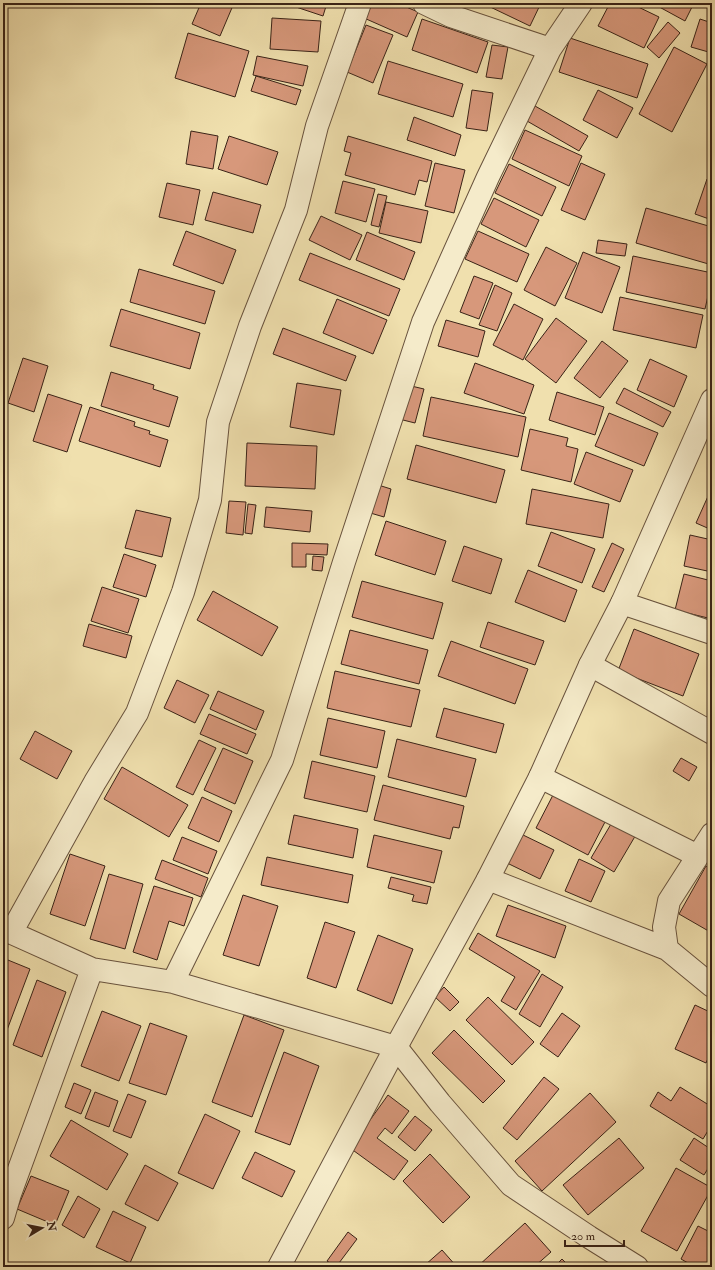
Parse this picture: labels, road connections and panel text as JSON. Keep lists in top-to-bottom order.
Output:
{
  "scale_bar": "20 m",
  "north": "right"
}
